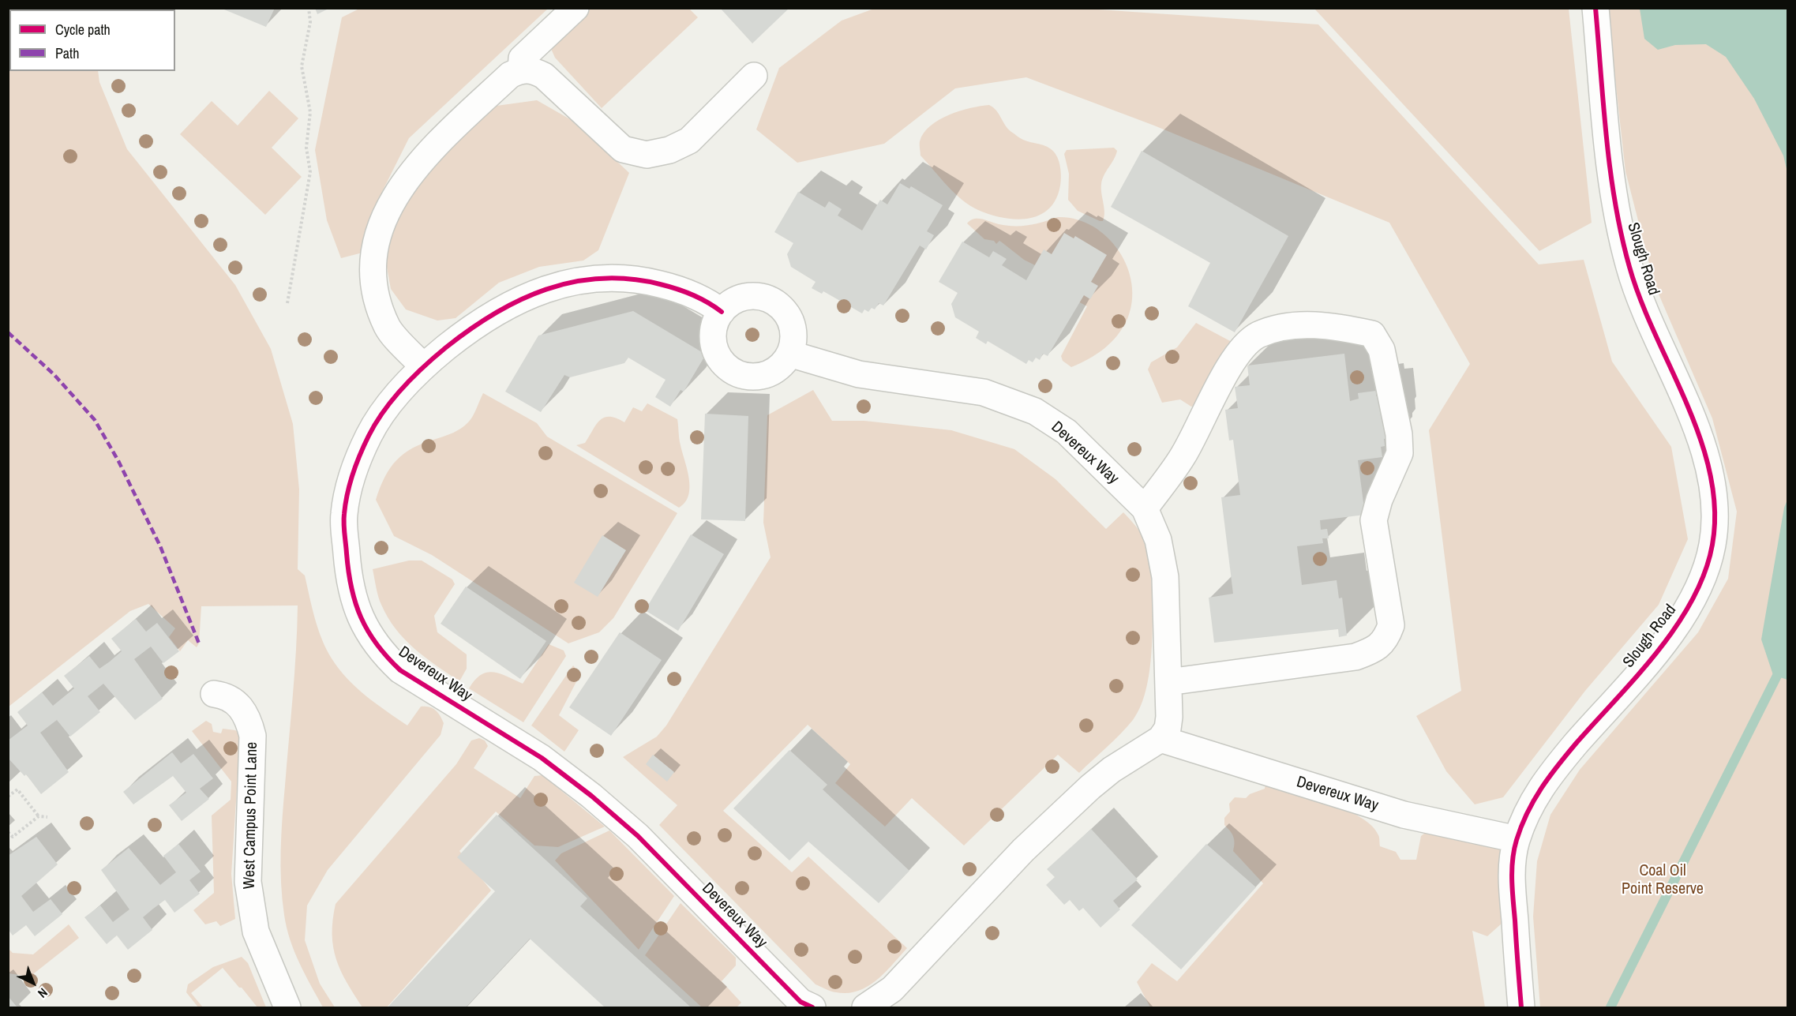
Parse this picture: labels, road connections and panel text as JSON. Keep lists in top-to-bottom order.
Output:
{
  "streets": {
    "street": ["Slough Road", "Devereux Way", "West Campus Point Lane"]
  },
  "crossings": [
    ["Slough Road", "Devereux Way"]
  ],
  "parks": ["Coal Oil Point Reserve"],
  "legend": ["Cycle path", "Path"],
  "north": "bottom right"
}
